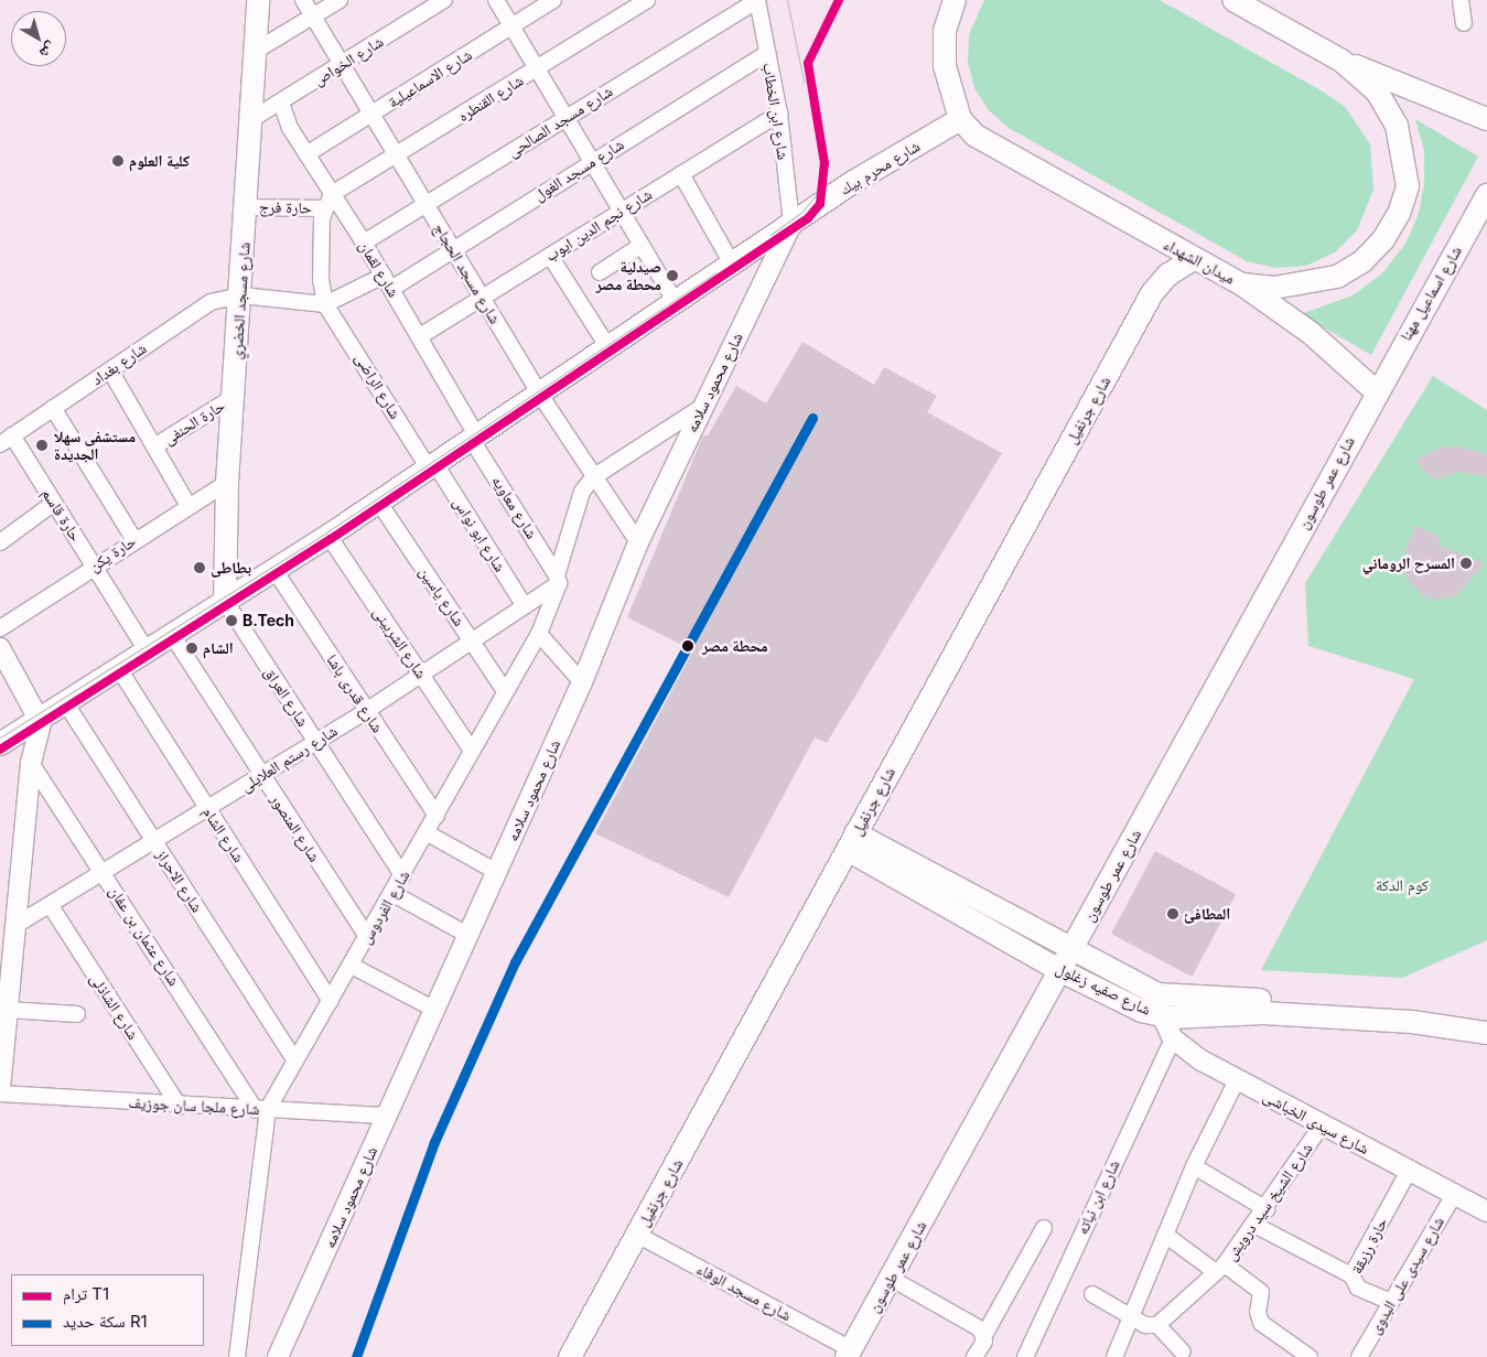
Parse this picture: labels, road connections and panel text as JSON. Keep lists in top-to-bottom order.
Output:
{
  "streets": {
    "main road": [
      "شارع محرم بيك",
      "ميدان الشهداء",
      "شارع اسماعيل مهنا",
      "شارع مسجد الخضري",
      "شارع جرنفيل",
      "شارع عمر طوسون",
      "شارع صفيه زغلول"
    ],
    "street": [
      "شارع الخواص",
      "شارع الاسماعيلية",
      "شارع القنطره",
      "شارع ابن الخطاب",
      "شارع مسجد الصالحى",
      "شارع مسجد الغول",
      "حارة فرج",
      "شارع نجم الدين ايوب",
      "شارع لقمان",
      "شارع مسجد الحجاج",
      "شارع بغداد",
      "شارع محمود سلامه",
      "شارع الراضى",
      "حارة الحنفى",
      "شارع معاويه",
      "حارة قاسم",
      "شارع ابو نواس",
      "حارة يكن",
      "شارع ياسين",
      "شارع الشربينى",
      "شارع قدرى باشا",
      "شارع العراق",
      "شارع رستم العلايلى",
      "شارع المنصور",
      "شارع الشام",
      "شارع الاحراز",
      "شارع الفردوس",
      "شارع عثمان بن عفان",
      "شارع الشاذلى",
      "شارع ملجا سان جوزيف",
      "شارع سيدى الخباشى",
      "شارع ابن نباته",
      "شارع الشيخ سيد درويش",
      "حارة رزيقة",
      "شارع سيدى على البدوى",
      "شارع مسجد الوفاء"
    ]
  },
  "crossings": [
    ["شارع الخواص", "شارع لقمان"],
    ["شارع الخواص", "شارع مسجد الحجاج"],
    ["شارع الخواص", "شارع مسجد الخضري"],
    ["شارع الاسماعيلية", "شارع لقمان"],
    ["شارع الاسماعيلية", "شارع مسجد الحجاج"],
    ["شارع القنطره", "شارع لقمان"],
    ["شارع القنطره", "شارع مسجد الحجاج"],
    ["شارع القنطره", "شارع الراضى"],
    ["شارع ابن الخطاب", "شارع مسجد الصالحى"],
    ["شارع ابن الخطاب", "شارع محرم بيك"],
    ["شارع ابن الخطاب", "شارع مسجد الغول"],
    ["شارع ابن الخطاب", "شارع نجم الدين ايوب"],
    ["شارع ابن الخطاب", "شارع محمود سلامه"],
    ["شارع مسجد الصالحى", "شارع لقمان"],
    ["شارع مسجد الصالحى", "شارع مسجد الحجاج"],
    ["شارع محرم بيك", "ميدان الشهداء"],
    ["شارع محرم بيك", "شارع لقمان"],
    ["شارع محرم بيك", "شارع مسجد الحجاج"],
    ["شارع محرم بيك", "شارع مسجد الخضري"],
    ["شارع محرم بيك", "شارع محمود سلامه"],
    ["شارع محرم بيك", "شارع الراضى"],
    ["شارع محرم بيك", "شارع معاويه"],
    ["شارع محرم بيك", "حارة قاسم"],
    ["شارع محرم بيك", "شارع ابو نواس"],
    ["شارع محرم بيك", "شارع ياسين"],
    ["شارع محرم بيك", "شارع الشربينى"],
    ["شارع محرم بيك", "شارع قدرى باشا"],
    ["شارع محرم بيك", "شارع العراق"],
    ["شارع محرم بيك", "شارع المنصور"],
    ["شارع محرم بيك", "شارع الشام"],
    ["شارع محرم بيك", "شارع الاحراز"],
    ["شارع مسجد الغول", "شارع لقمان"],
    ["شارع مسجد الغول", "شارع مسجد الحجاج"],
    ["شارع مسجد الغول", "شارع بغداد"],
    ["شارع مسجد الغول", "شارع الراضى"],
    ["حارة فرج", "شارع مسجد الخضري"],
    ["حارة فرج", "شارع الراضى"],
    ["شارع نجم الدين ايوب", "شارع لقمان"],
    ["شارع نجم الدين ايوب", "شارع مسجد الحجاج"],
    ["ميدان الشهداء", "شارع جرنفيل"],
    ["شارع لقمان", "شارع الراضى"],
    ["شارع لقمان", "شارع معاويه"],
    ["شارع مسجد الحجاج", "شارع محمود سلامه"],
    ["شارع مسجد الحجاج", "شارع الفردوس"],
    ["شارع اسماعيل مهنا", "شارع عمر طوسون"],
    ["شارع مسجد الخضري", "شارع بغداد"],
    ["شارع مسجد الخضري", "حارة الحنفى"],
    ["شارع مسجد الخضري", "حارة يكن"],
    ["شارع مسجد الخضري", "شارع العراق"],
    ["شارع بغداد", "شارع الراضى"],
    ["شارع بغداد", "حارة قاسم"],
    ["شارع محمود سلامه", "شارع ملجا سان جوزيف"],
    ["شارع الراضى", "شارع ابو نواس"],
    ["شارع جرنفيل", "شارع صفيه زغلول"],
    ["شارع جرنفيل", "شارع مسجد الوفاء"],
    ["شارع عمر طوسون", "شارع صفيه زغلول"],
    ["شارع عمر طوسون", "شارع مسجد الوفاء"],
    ["شارع معاويه", "شارع رستم العلايلى"],
    ["شارع معاويه", "شارع الفردوس"],
    ["حارة قاسم", "حارة يكن"],
    ["شارع ابو نواس", "شارع رستم العلايلى"],
    ["شارع ياسين", "شارع رستم العلايلى"],
    ["شارع ياسين", "شارع الفردوس"],
    ["شارع الشربينى", "شارع رستم العلايلى"],
    ["شارع الشربينى", "شارع الفردوس"],
    ["شارع قدرى باشا", "شارع رستم العلايلى"],
    ["شارع قدرى باشا", "شارع الفردوس"],
    ["شارع العراق", "شارع رستم العلايلى"],
    ["شارع العراق", "شارع الفردوس"],
    ["شارع رستم العلايلى", "شارع المنصور"],
    ["شارع رستم العلايلى", "شارع الشام"],
    ["شارع رستم العلايلى", "شارع الاحراز"],
    ["شارع رستم العلايلى", "شارع الفردوس"],
    ["شارع رستم العلايلى", "شارع عثمان بن عفان"],
    ["شارع رستم العلايلى", "شارع الشاذلى"],
    ["شارع المنصور", "شارع الفردوس"],
    ["شارع الشام", "شارع الفردوس"],
    ["شارع الاحراز", "شارع الفردوس"],
    ["شارع الفردوس", "شارع عثمان بن عفان"],
    ["شارع الفردوس", "شارع ملجا سان جوزيف"],
    ["شارع عثمان بن عفان", "شارع ملجا سان جوزيف"],
    ["شارع الشاذلى", "شارع ملجا سان جوزيف"],
    ["شارع سيدى الخباشى", "شارع ابن نباته"],
    ["شارع سيدى الخباشى", "شارع الشيخ سيد درويش"],
    ["شارع سيدى الخباشى", "حارة رزيقة"],
    ["شارع سيدى الخباشى", "شارع سيدى على البدوى"],
    ["حارة رزيقة", "شارع سيدى على البدوى"]
  ],
  "parks": ["كوم الدكة"],
  "places": [
    "كلية العلوم",
    "صيدلية محطة مصر",
    "مستشفى سهلا الجديدة",
    "المسرح الروماني",
    "بطاطى",
    "B.Tech",
    "محطة مصر",
    "الشام",
    "المطافئ"
  ],
  "lines": ["tram line T1", "rail line R1"],
  "legend": ["ترام T1", "سكة حديد R1"],
  "north": "bottom right"
}
